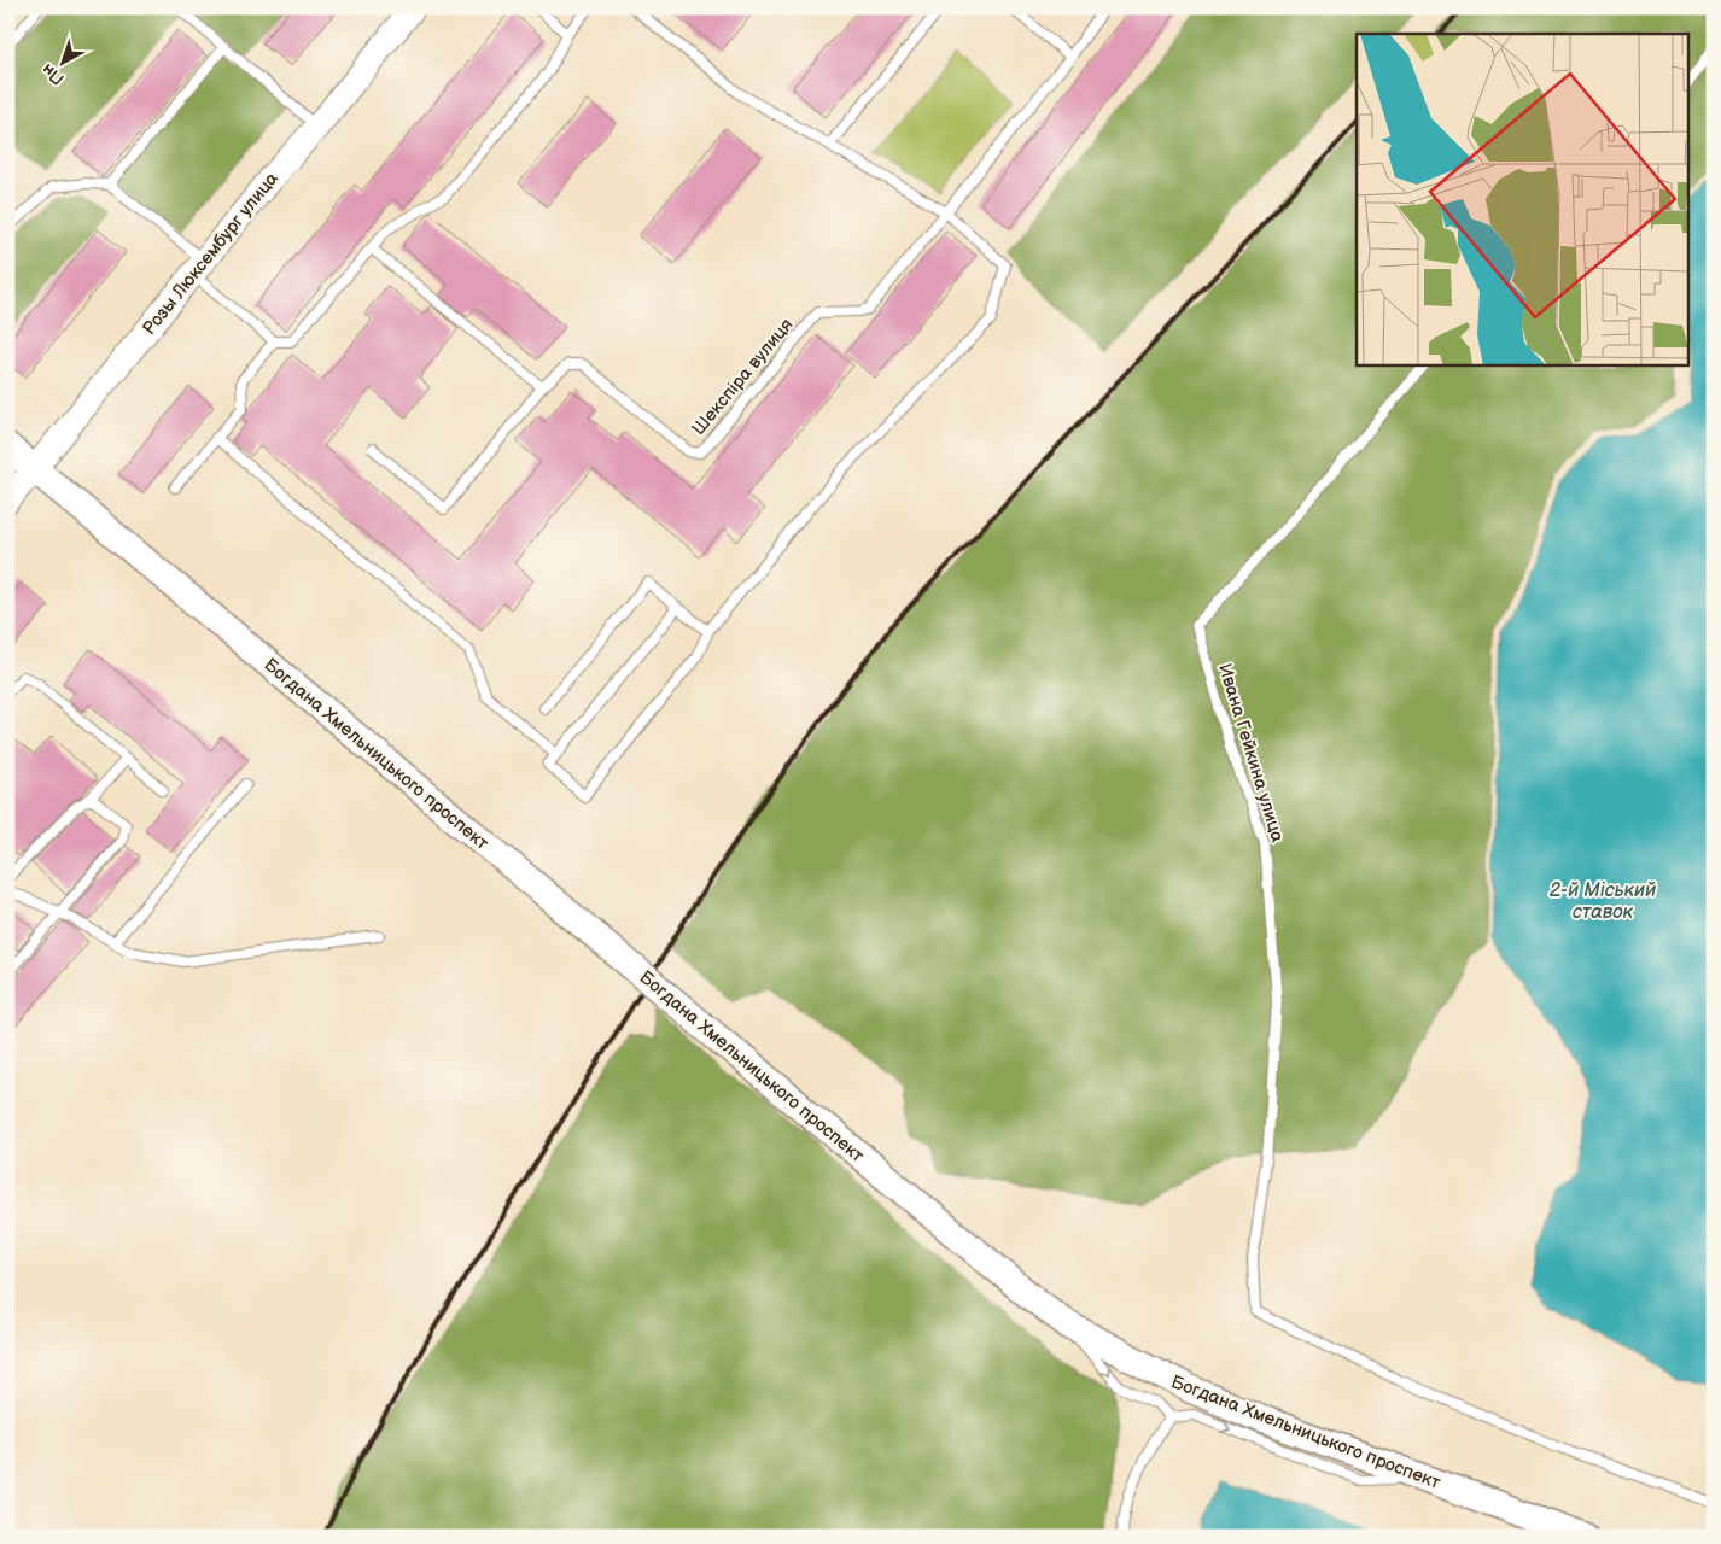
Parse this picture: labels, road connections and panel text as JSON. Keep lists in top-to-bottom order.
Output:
{
  "streets": {
    "main road": ["Богдана Хмельницького проспект"],
    "street": ["Розы Люксембург улица"],
    "lane": ["Шекспіра вулиця", "Ивана Гейкина улица"]
  },
  "crossings": [
    ["Розы Люксембург улица", "Богдана Хмельницького проспект"]
  ],
  "water": ["2-й Міський ставок"],
  "north": "bottom left"
}
